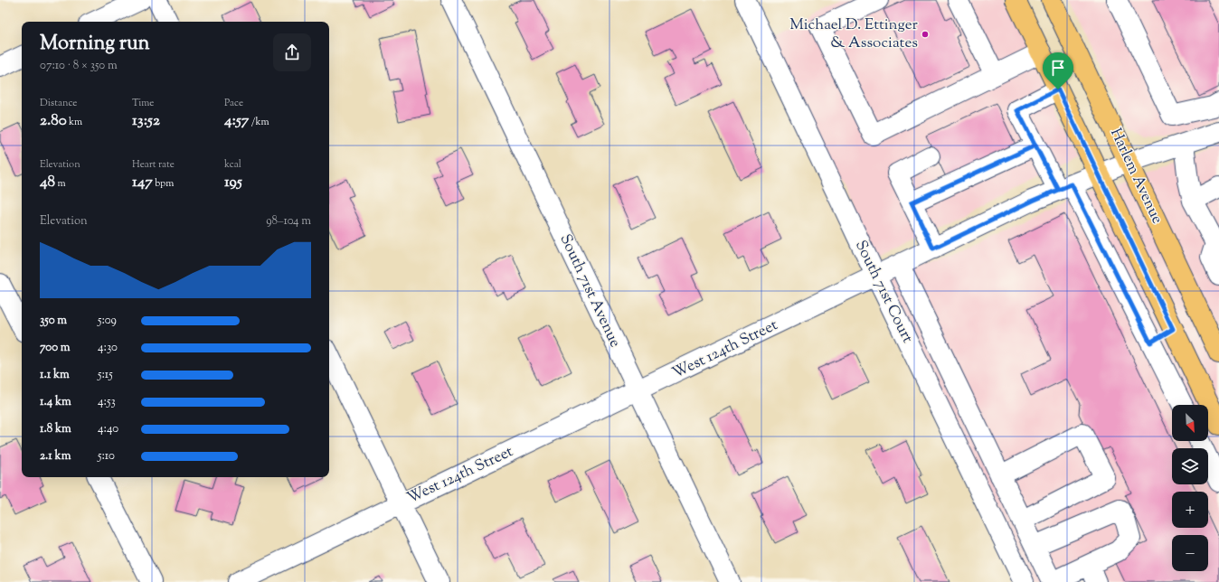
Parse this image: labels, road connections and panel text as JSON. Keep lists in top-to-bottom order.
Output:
{
  "streets": {
    "main road": ["Harlem Avenue"],
    "street": ["South 71st Avenue", "South 71st Court", "West 124th Street"]
  },
  "crossings": [
    ["Harlem Avenue", "West 124th Street"],
    ["South 71st Avenue", "West 124th Street"],
    ["South 71st Court", "West 124th Street"]
  ],
  "places": ["Michael D. Ettinger & Associates"],
  "north": "bottom right",
  "page": {
    "heading": ["Morning run", "07:10 · 8 × 350 m"],
    "stats": [
      ["Distance", "2.80 km"],
      ["Time", "13:52"],
      ["Pace", "4:57 /km"],
      ["Elevation", "48 m"],
      ["Heart rate", "147 bpm"],
      ["kcal", "195"]
    ],
    "chart": ["Elevation", "98–104 m"],
    "list": [
      {
        "name": "350 m",
        "note": "5:09"
      },
      {
        "name": "700 m",
        "note": "4:30"
      },
      {
        "name": "1.1 km",
        "note": "5:15"
      },
      {
        "name": "1.4 km",
        "note": "4:53"
      },
      {
        "name": "1.8 km",
        "note": "4:40"
      },
      {
        "name": "2.1 km",
        "note": "5:10"
      }
    ],
    "map_buttons": ["+", "−"]
  }
}
